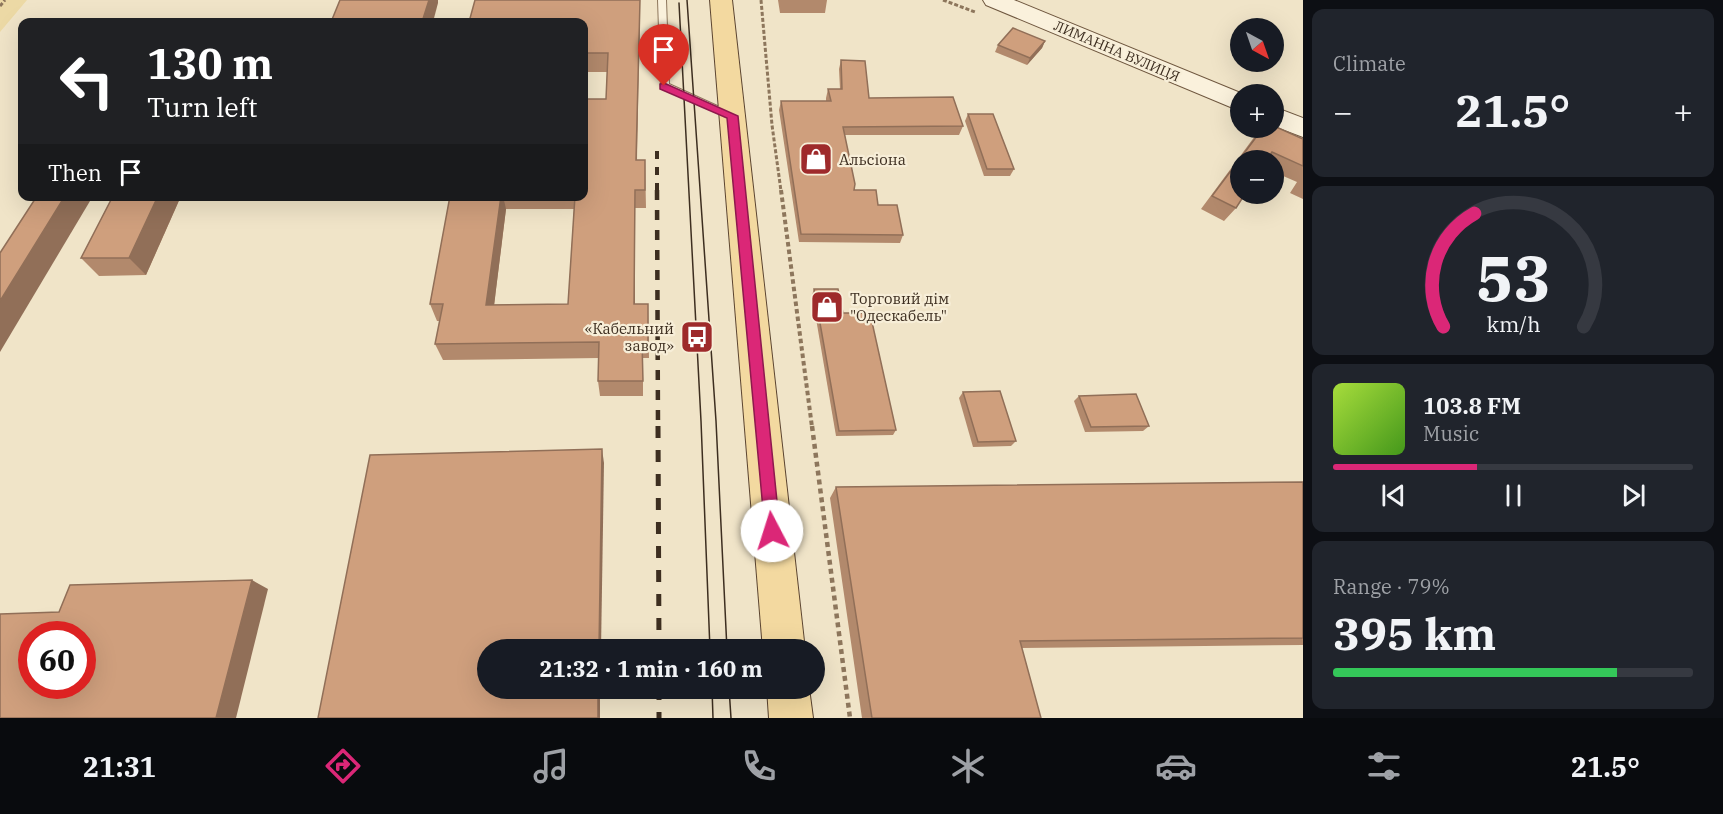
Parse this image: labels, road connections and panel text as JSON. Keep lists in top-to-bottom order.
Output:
{
  "streets": {
    "main road": ["ЛИМАННА ВУЛИЦЯ"]
  },
  "places": {
    "shop": ["Альсіона", "Торговий дім \"Одескабель\""],
    "bus stop": ["«Кабельний завод»"]
  },
  "north": "bottom right",
  "page": {
    "tile": [
      "Climate",
      ["Range · 79%", "395 km"]
    ],
    "map_buttons": ["+", "−"],
    "turn": ["130 m", "Turn left"],
    "heat": ["−", "21.5°", "+"],
    "then": "Then",
    "song": ["103.8 FM", "Music"],
    "limit": "60",
    "trip": "21:32 · 1 min · 160 m",
    "tabs": ["21:31", "21.5°"],
    "gauge": ["53", "km/h"]
  }
}
